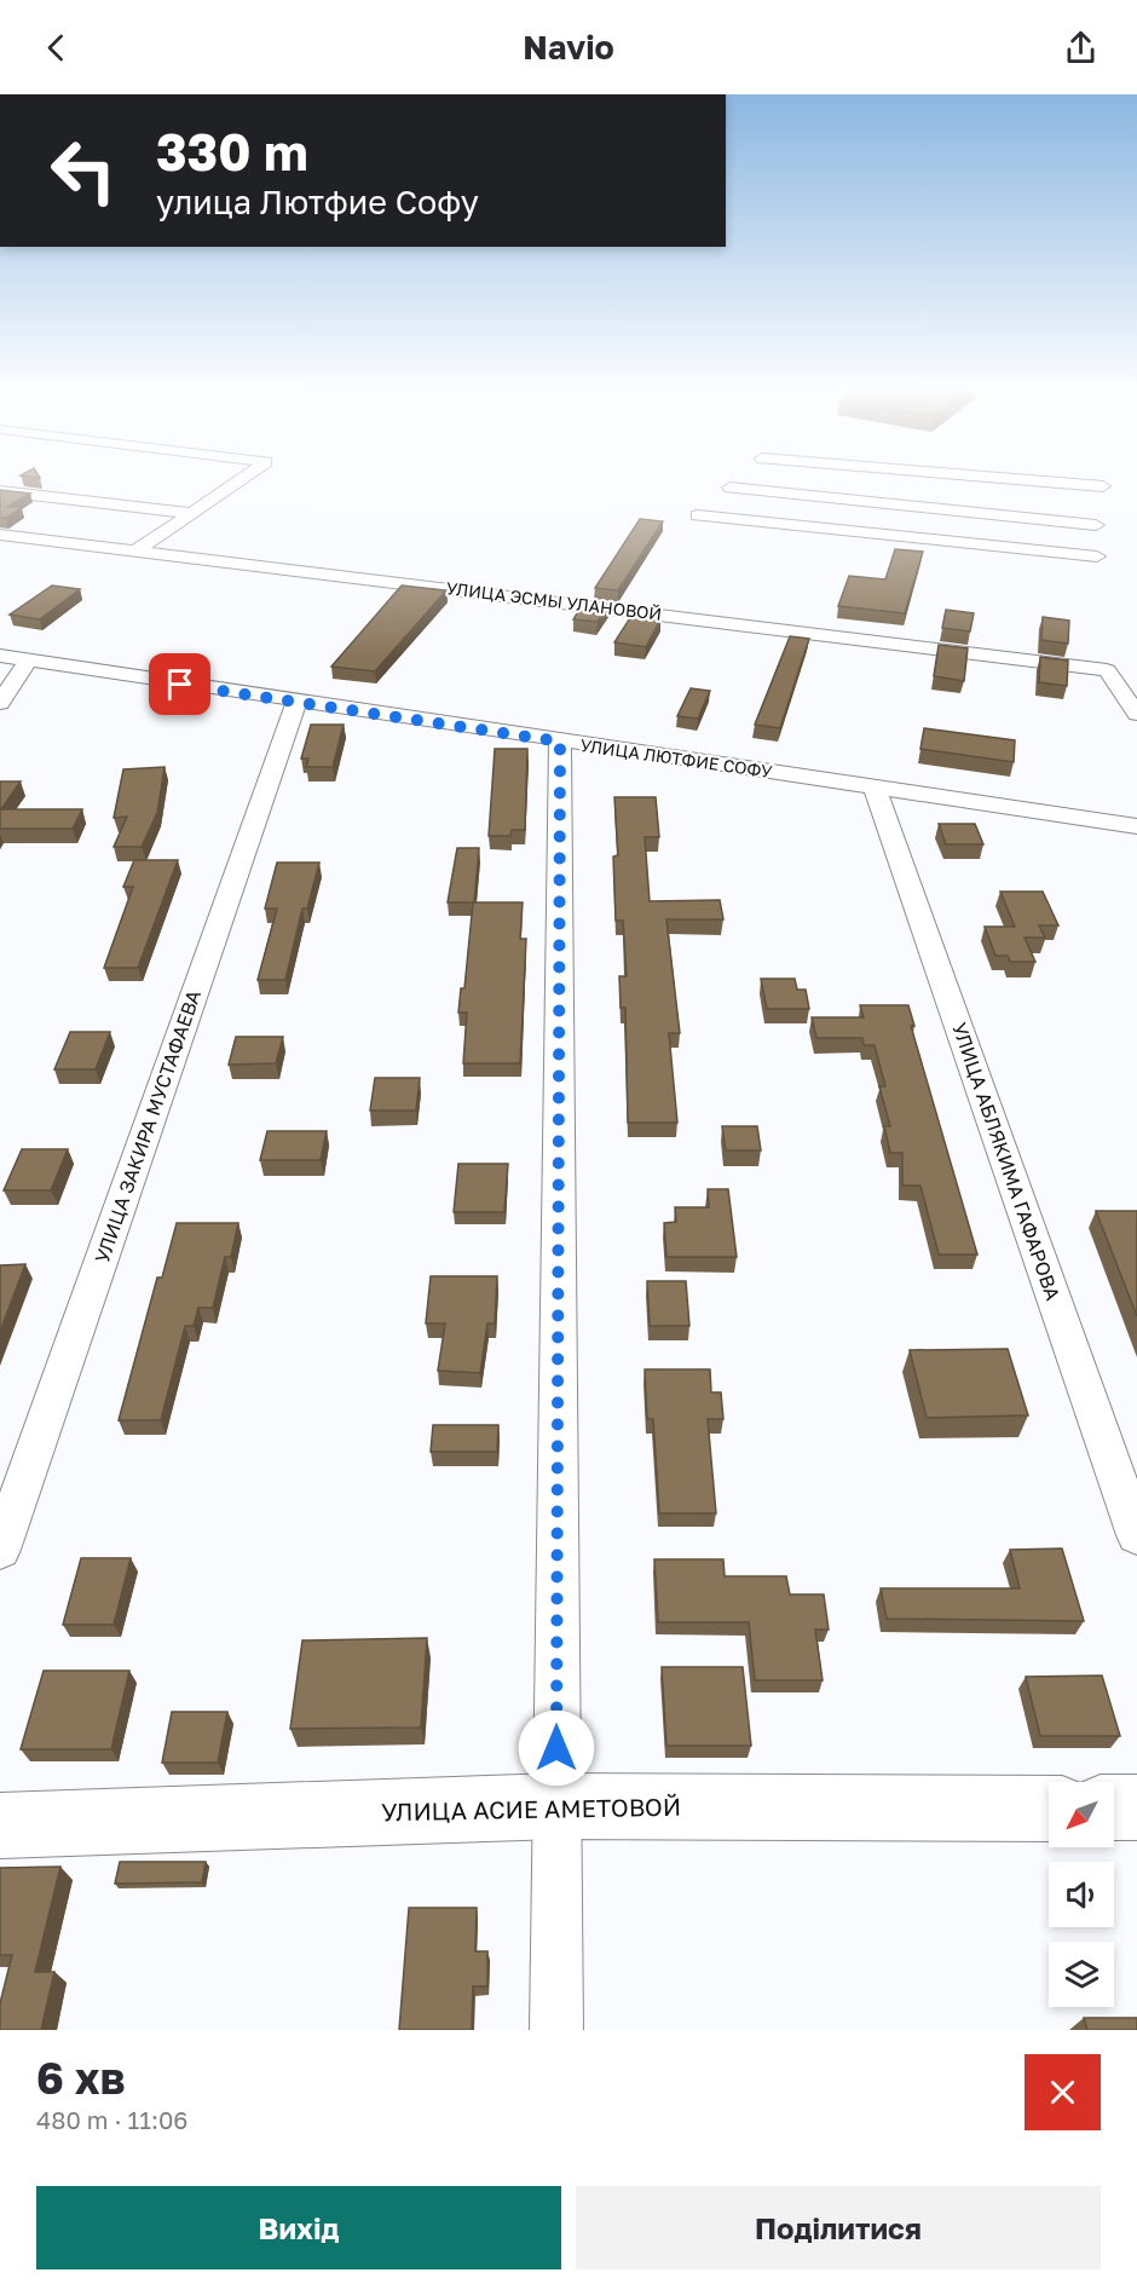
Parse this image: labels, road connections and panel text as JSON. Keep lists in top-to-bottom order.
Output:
{
  "streets": {
    "street": [
      "УЛИЦА ЭСМЫ УЛАНОВОЙ",
      "УЛИЦА ЛЮТФИЕ СОФУ",
      "УЛИЦА ЗАКИРА МУСТАФАЕВА",
      "УЛИЦА АБЛЯКИМА ГАФАРОВА",
      "УЛИЦА АСИЕ АМЕТОВОЙ"
    ]
  },
  "crossings": [
    ["УЛИЦА ЛЮТФИЕ СОФУ", "УЛИЦА ЗАКИРА МУСТАФАЕВА"],
    ["УЛИЦА ЛЮТФИЕ СОФУ", "УЛИЦА АБЛЯКИМА ГАФАРОВА"]
  ],
  "north": "bottom left",
  "page": {
    "header": "Navio",
    "turn": ["330 m", "улица Лютфие Софу"],
    "heading": ["6 хв", "480 m · 11:06"],
    "buttons": ["Вихід", "Поділитися"]
  }
}
